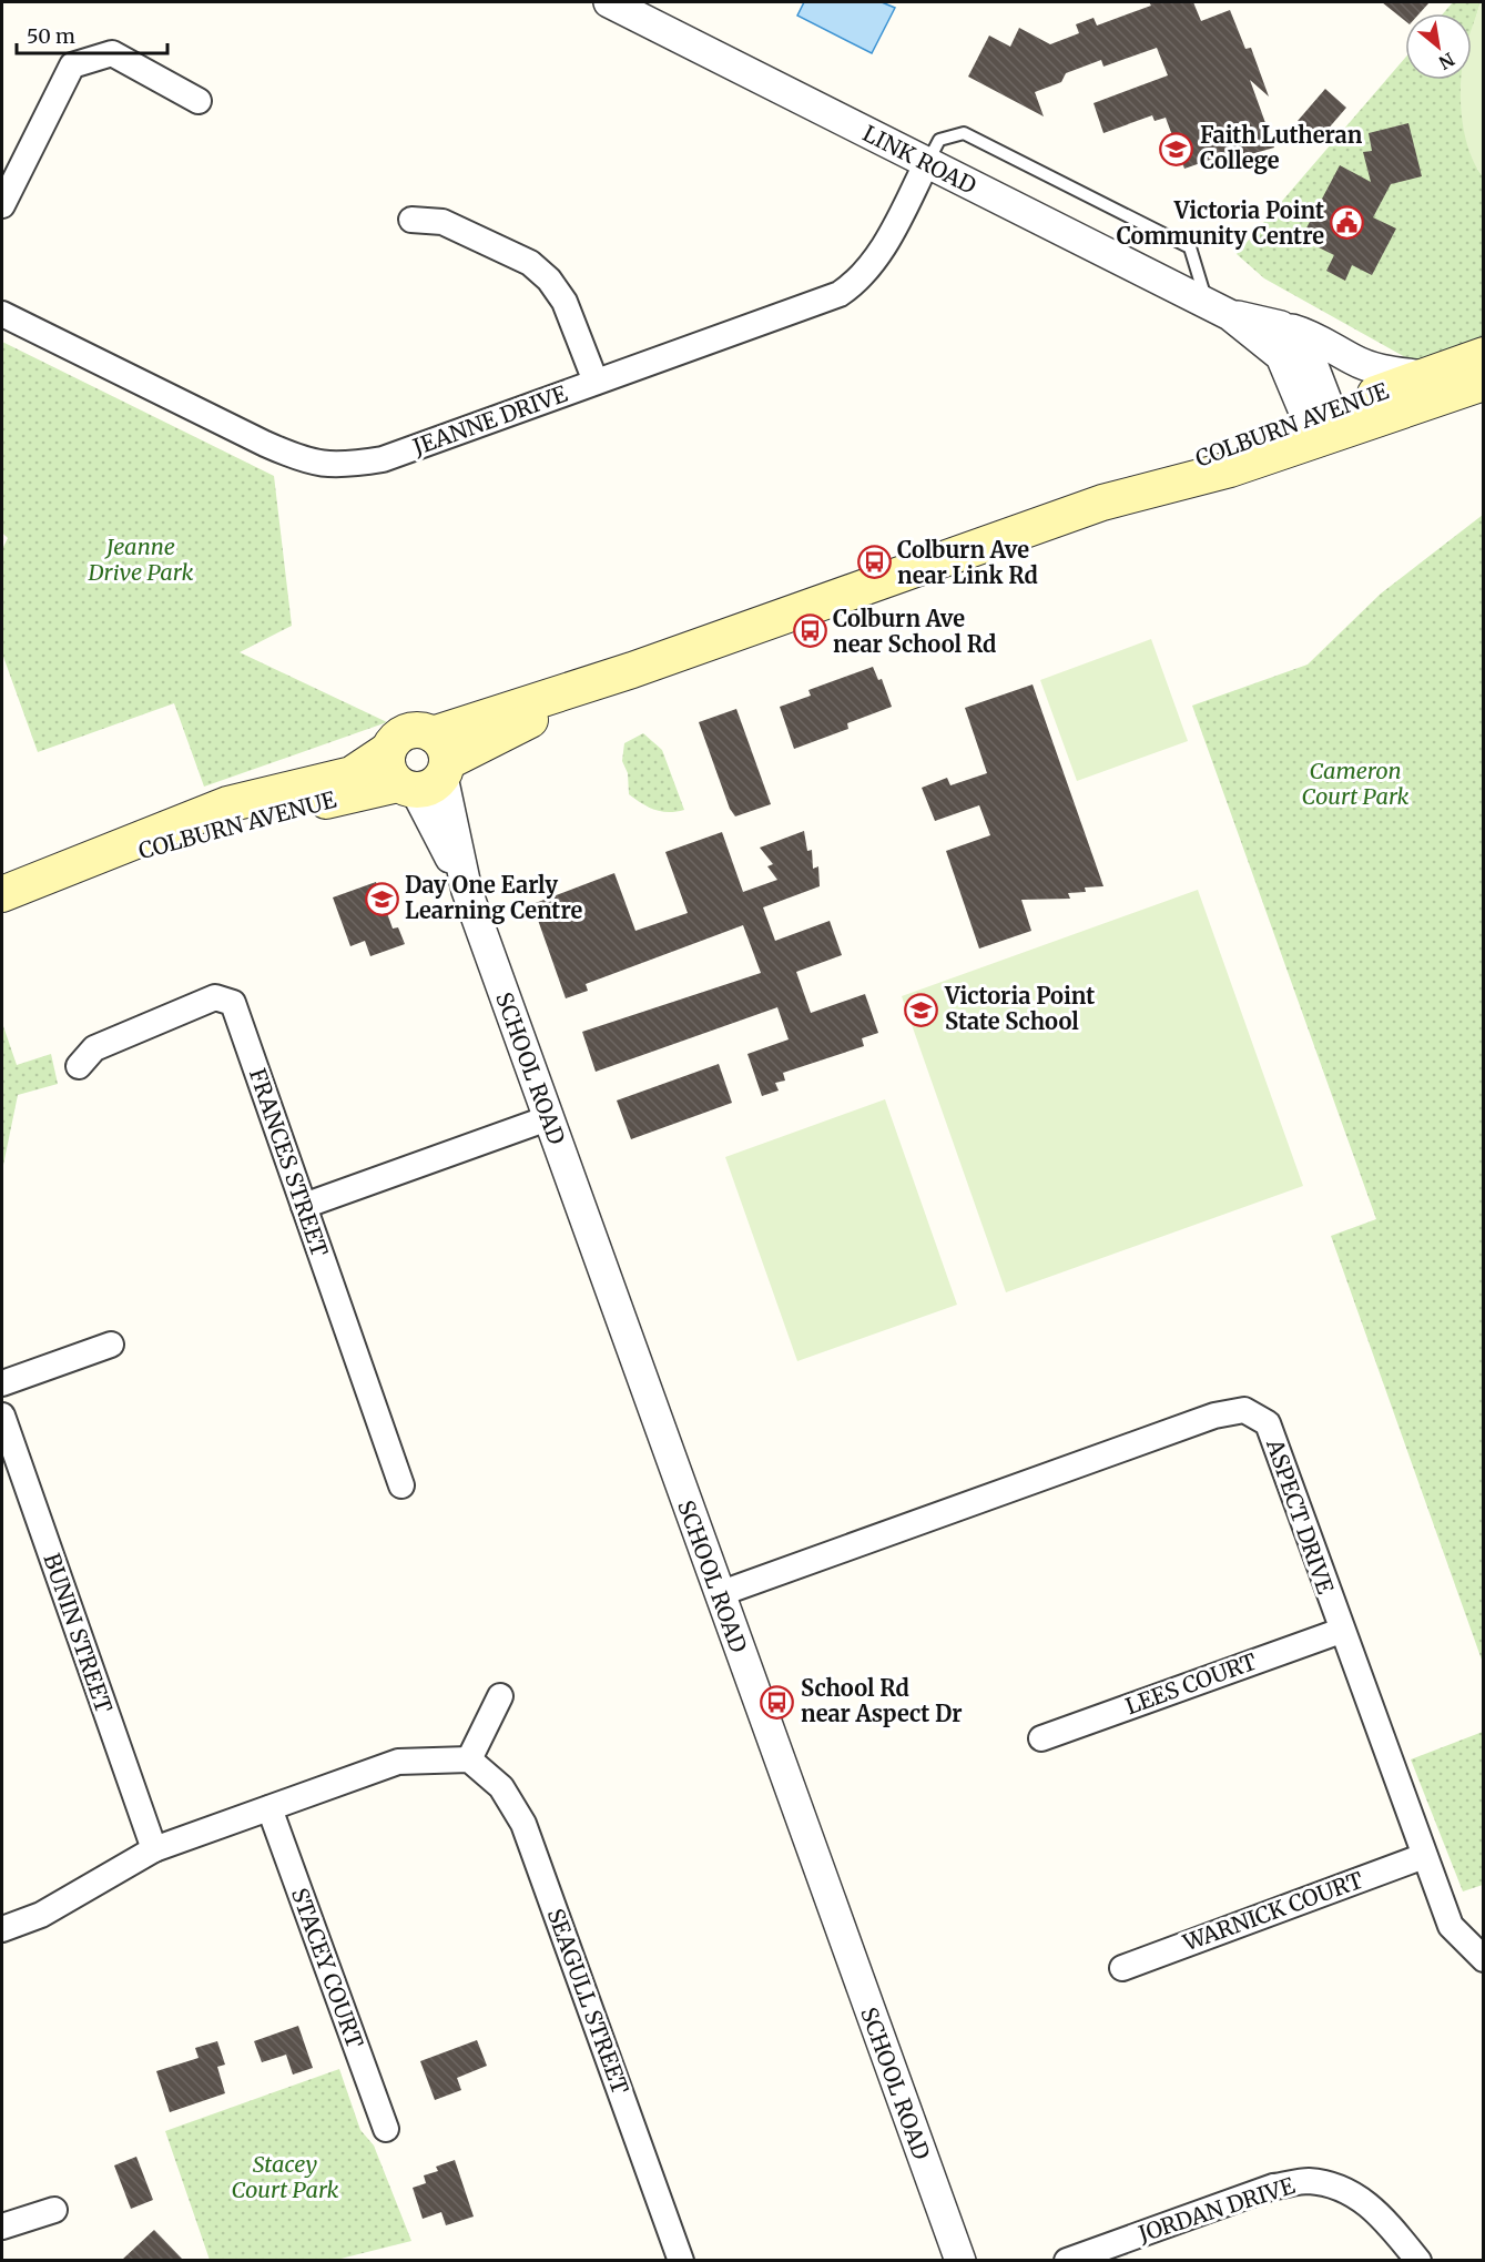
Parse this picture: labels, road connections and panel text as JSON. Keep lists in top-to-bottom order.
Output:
{
  "streets": {
    "main road": ["COLBURN AVENUE"],
    "street": [
      "LINK ROAD",
      "JEANNE DRIVE",
      "SCHOOL ROAD",
      "FRANCES STREET",
      "ASPECT DRIVE",
      "BUNIN STREET",
      "LEES COURT",
      "WARNICK COURT",
      "STACEY COURT",
      "SEAGULL STREET",
      "JORDAN DRIVE"
    ]
  },
  "crossings": [
    ["LINK ROAD", "JEANNE DRIVE"],
    ["LINK ROAD", "COLBURN AVENUE"],
    ["COLBURN AVENUE", "SCHOOL ROAD"],
    ["SCHOOL ROAD", "ASPECT DRIVE"],
    ["ASPECT DRIVE", "LEES COURT"],
    ["ASPECT DRIVE", "WARNICK COURT"]
  ],
  "parks": ["Jeanne Drive Park", "Cameron Court Park", "Stacey Court Park"],
  "places": {
    "school or university": ["Faith Lutheran College", "Day One Early Learning Centre", "Victoria Point State School"],
    "public building": ["Victoria Point Community Centre"],
    "bus stop": ["Colburn Ave near Link Rd", "Colburn Ave near School Rd", "School Rd near Aspect Dr"]
  },
  "scale_bar": "50 m",
  "north": "bottom right"
}
